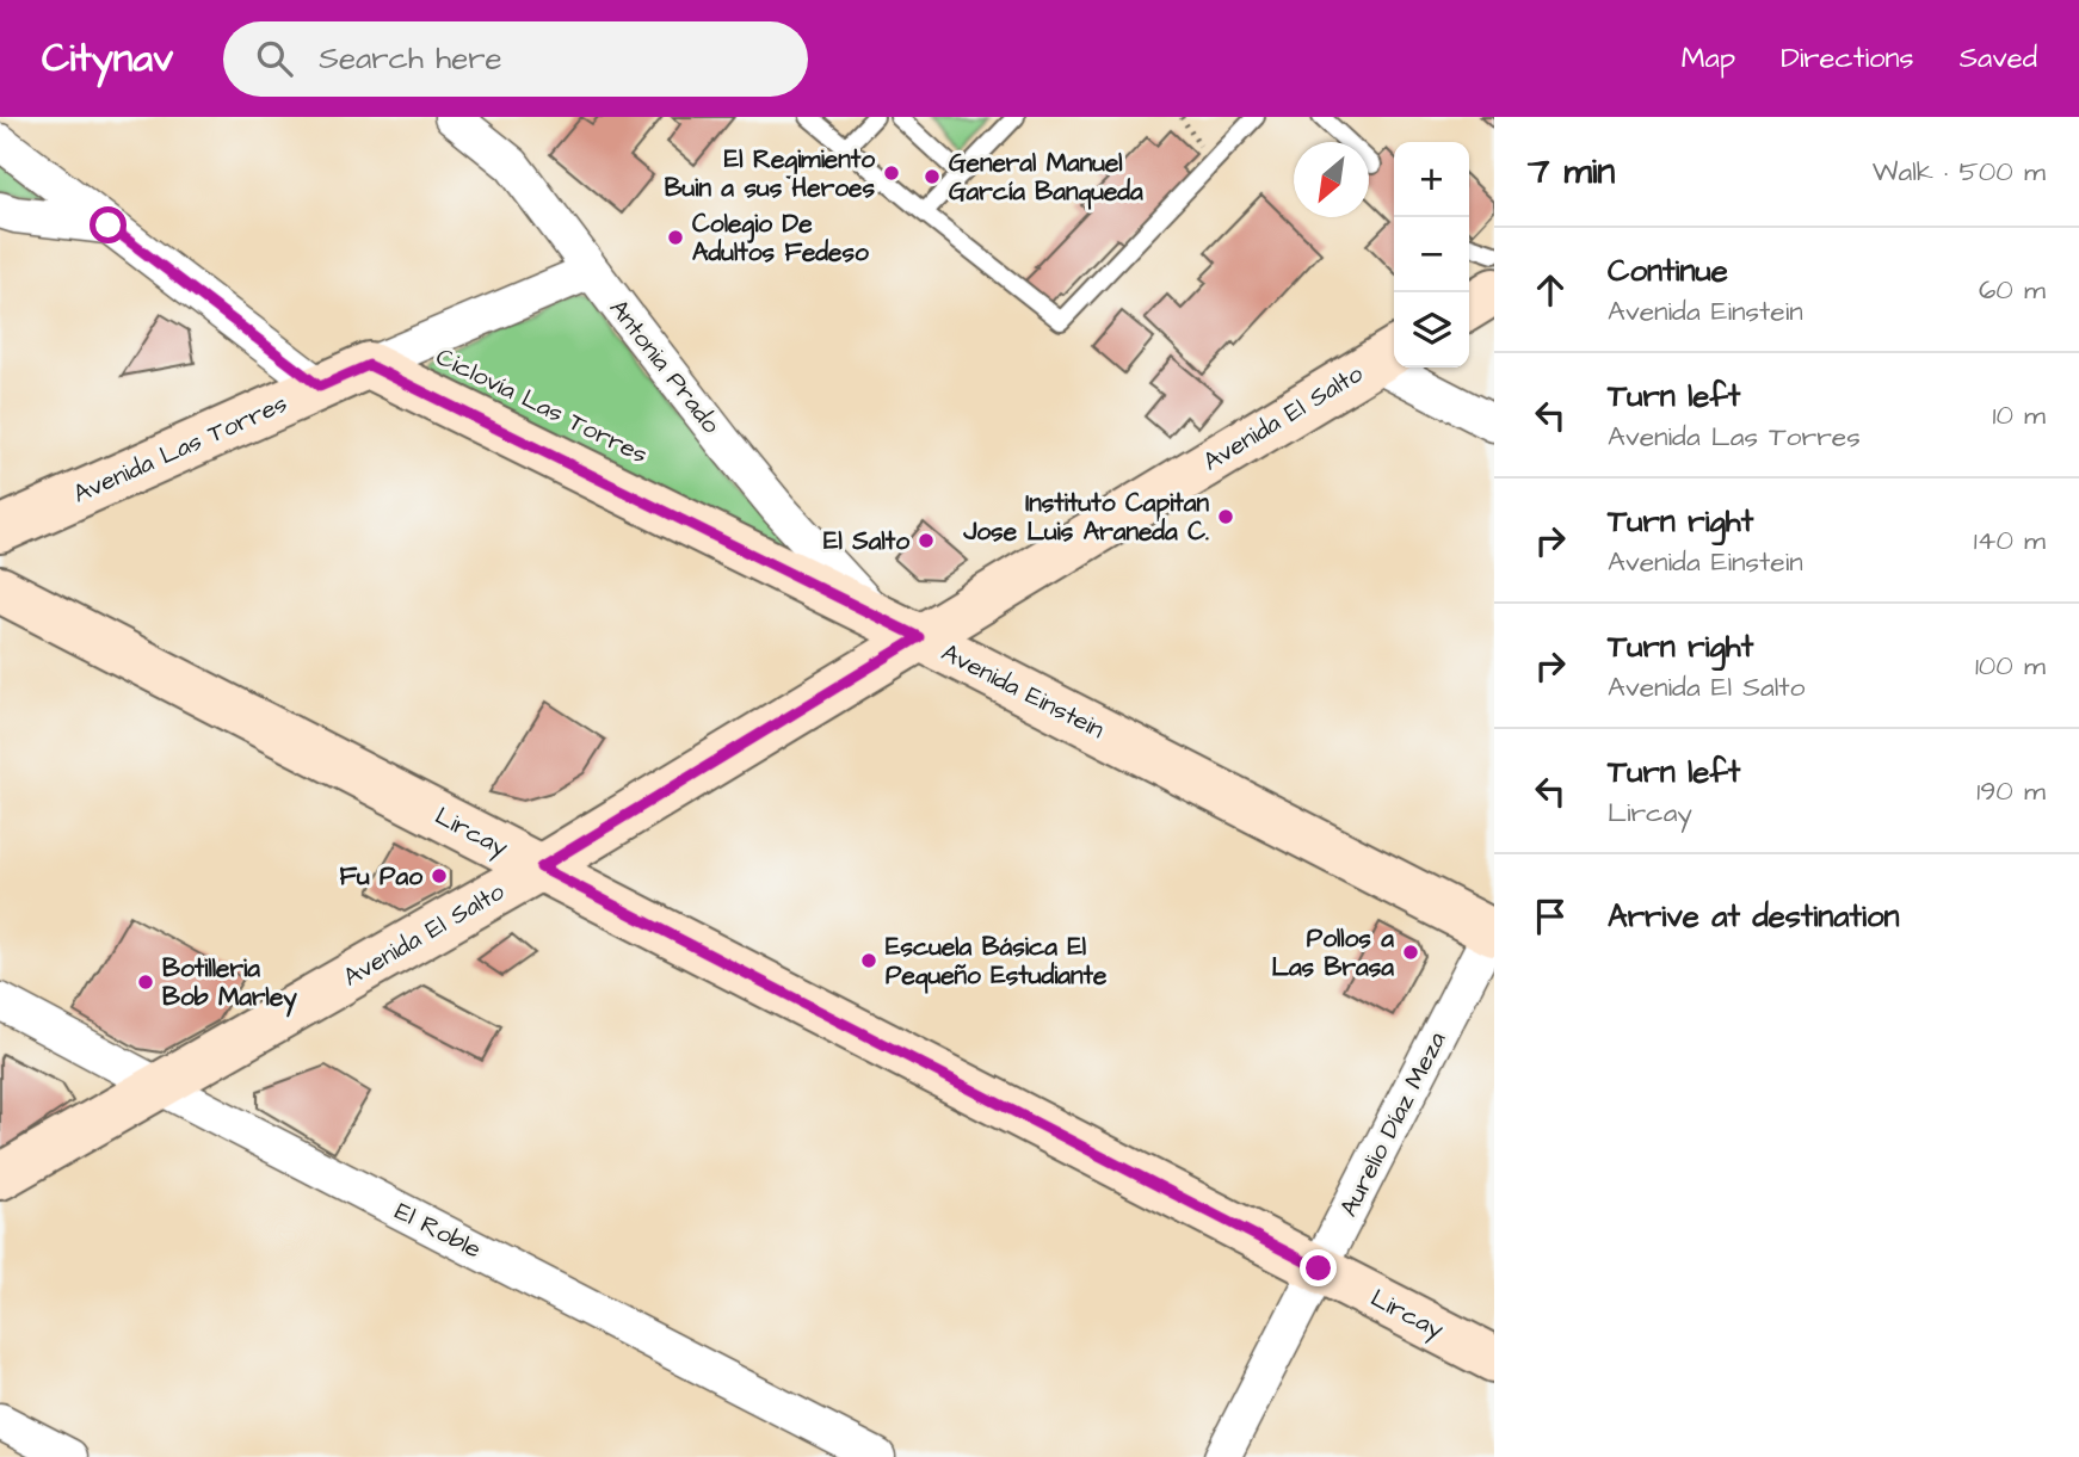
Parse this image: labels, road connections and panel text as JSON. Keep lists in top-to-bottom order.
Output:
{
  "streets": {
    "main road": [
      "Avenida El Salto",
      "Avenida Las Torres",
      "Avenida Einstein",
      "Lircay"
    ],
    "street": ["Antonia Prado", "Aurelio Díaz Meza", "El Roble"]
  },
  "crossings": [
    ["Antonia Prado", "Avenida El Salto"],
    ["Antonia Prado", "Avenida Las Torres"],
    ["Antonia Prado", "Avenida Einstein"],
    ["Avenida El Salto", "Avenida Einstein"],
    ["Avenida El Salto", "Lircay"],
    ["Avenida El Salto", "El Roble"],
    ["Avenida Las Torres", "Avenida Einstein"],
    ["Avenida Las Torres", "Lircay"],
    ["Avenida Einstein", "Aurelio Díaz Meza"],
    ["Lircay", "Aurelio Díaz Meza"]
  ],
  "places": [
    "El Regimiento Buin a sus Heroes",
    "General Manuel García Banqueda",
    "Colegio De Adultos Fedeso",
    "Instituto Capitan Jose Luis Araneda C.",
    "El Salto",
    "Fu Pao",
    "Pollos a Las Brasa",
    "Escuela Básica El Pequeño Estudiante",
    "Botilleria Bob Marley"
  ],
  "north": "bottom left",
  "page": {
    "header": "Citynav",
    "search": "Search here",
    "nav": ["Map", "Directions", "Saved"],
    "heading": ["7 min", "Walk · 500 m"],
    "map_buttons": ["+", "−"],
    "list": [
      ["Continue", "Avenida Einstein", "60 m"],
      ["Turn left", "Avenida Las Torres", "10 m"],
      ["Turn right", "Avenida Einstein", "140 m"],
      ["Turn right", "Avenida El Salto", "100 m"],
      ["Turn left", "Lircay", "190 m"],
      "Arrive at destination"
    ]
  }
}
